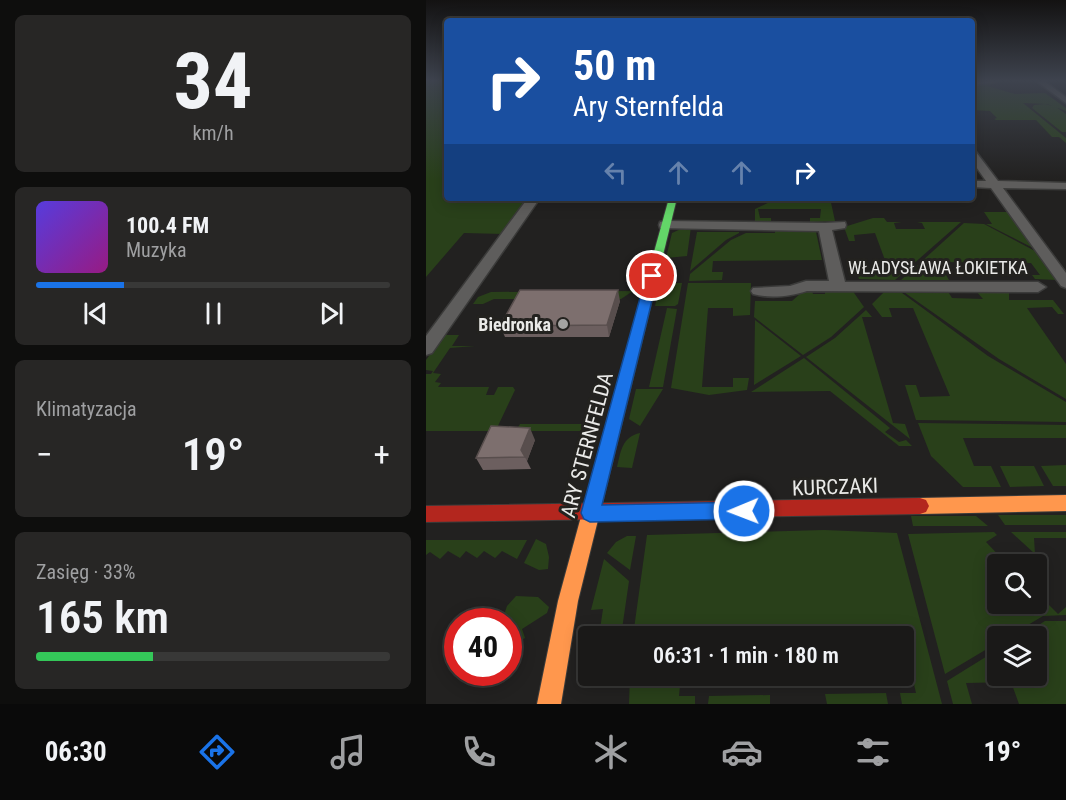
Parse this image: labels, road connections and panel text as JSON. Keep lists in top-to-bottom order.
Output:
{
  "streets": {
    "street": ["WŁADYSŁAWA ŁOKIETKA", "ARY STERNFELDA", "KURCZAKI"]
  },
  "crossings": [
    ["WŁADYSŁAWA ŁOKIETKA", "ARY STERNFELDA"],
    ["ARY STERNFELDA", "KURCZAKI"]
  ],
  "places": ["Biedronka"],
  "page": {
    "tile": [
      ["34", "km/h"],
      "Klimatyzacja",
      ["Zasięg · 33%", "165 km"]
    ],
    "turn": ["50 m", "Ary Sternfelda"],
    "song": ["100.4 FM", "Muzyka"],
    "heat": ["−", "19°", "+"],
    "limit": "40",
    "trip": "06:31 · 1 min · 180 m",
    "tabs": ["06:30", "19°"]
  }
}
